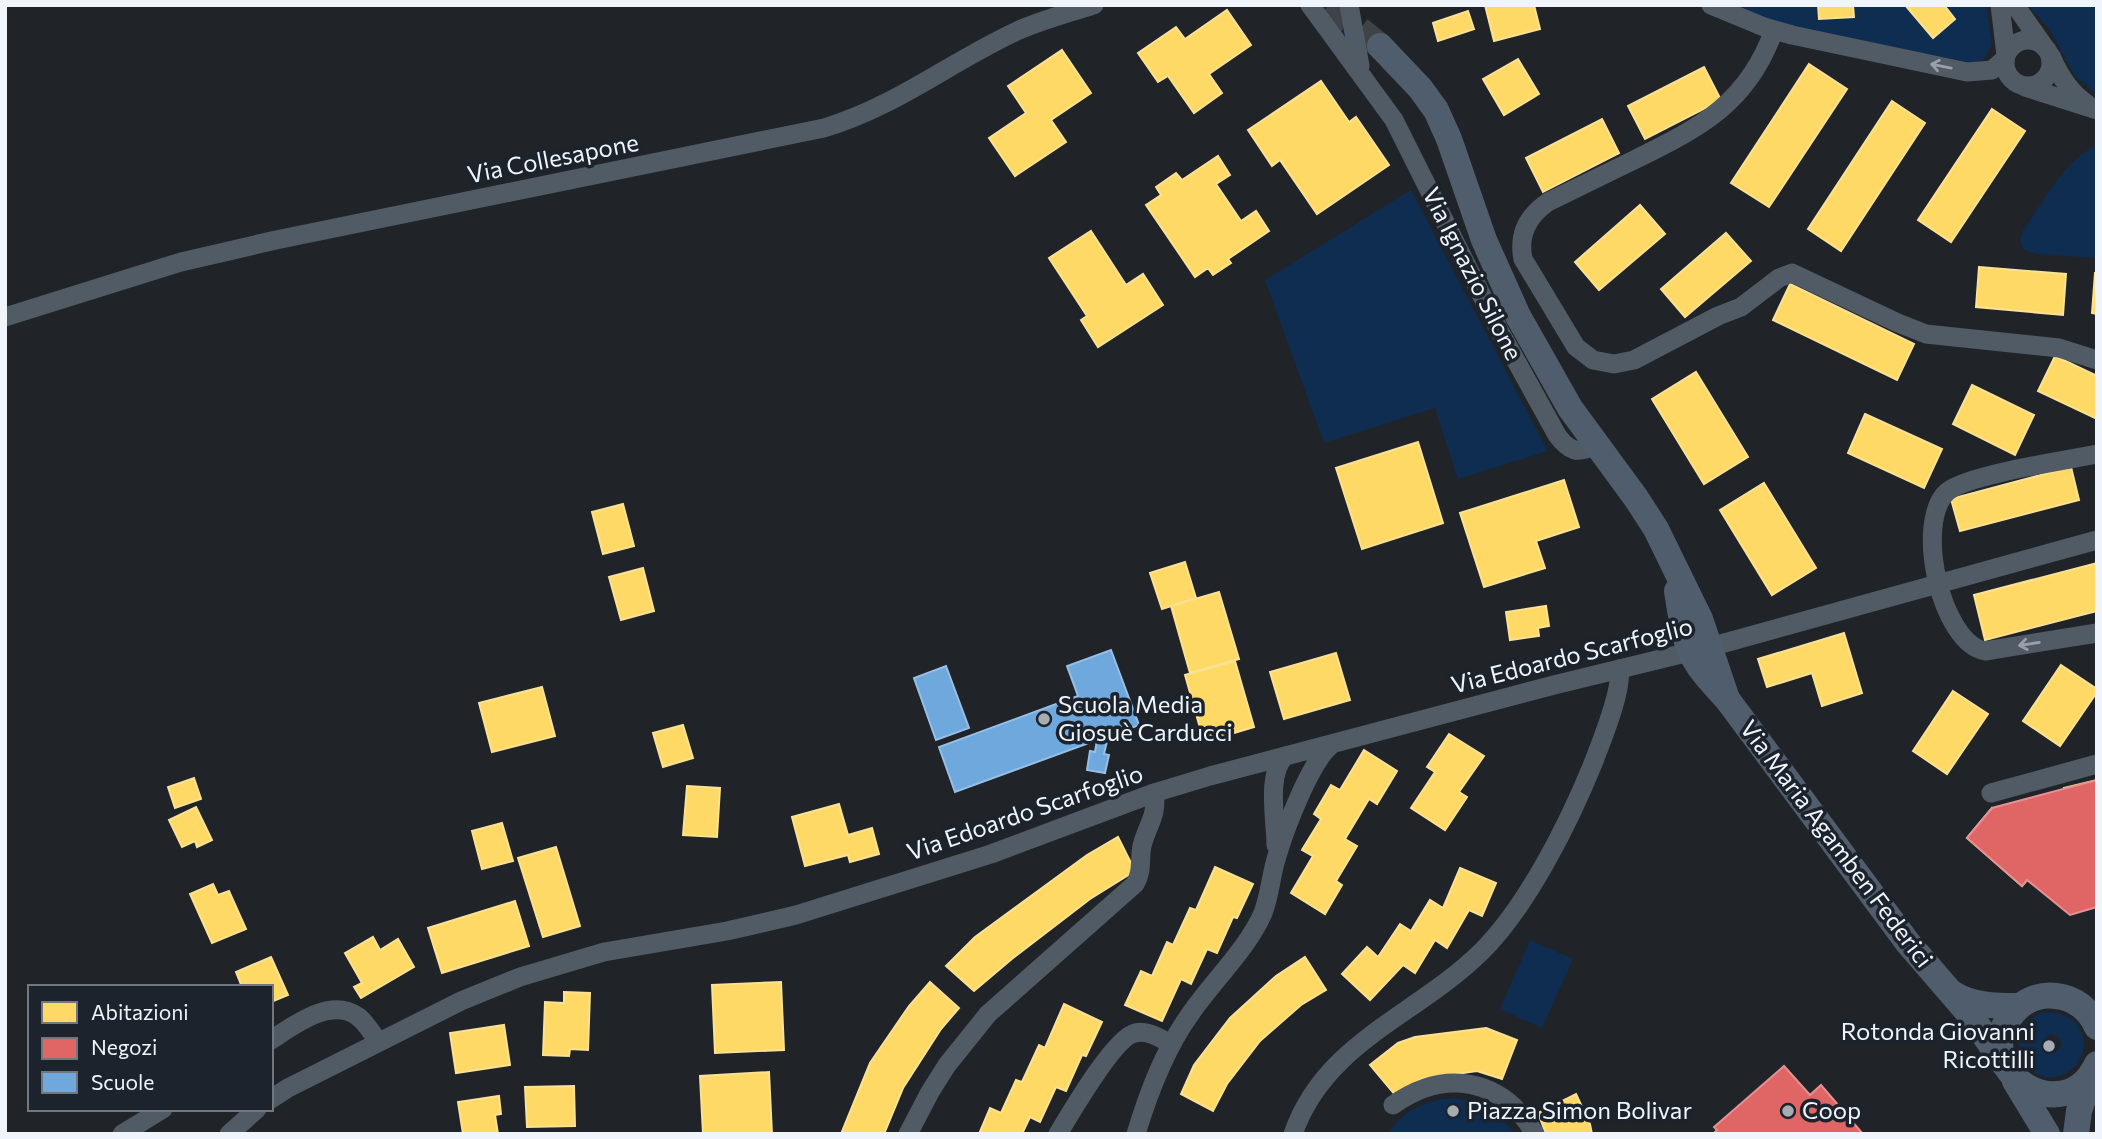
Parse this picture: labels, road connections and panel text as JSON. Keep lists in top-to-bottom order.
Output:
{
  "streets": {
    "street": [
      "Via Collesapone",
      "Via Ignazio Silone",
      "Via Edoardo Scarfoglio",
      "Via Maria Agamben Federici"
    ]
  },
  "crossings": [
    ["Via Ignazio Silone", "Via Edoardo Scarfoglio"],
    ["Via Ignazio Silone", "Via Maria Agamben Federici"],
    ["Via Edoardo Scarfoglio", "Via Maria Agamben Federici"]
  ],
  "places": [
    "Scuola Media Giosuè Carducci",
    "Rotonda Giovanni Ricottilli",
    "Piazza Simon Bolivar",
    "Coop"
  ],
  "legend": ["Abitazioni", "Negozi", "Scuole"]
}
